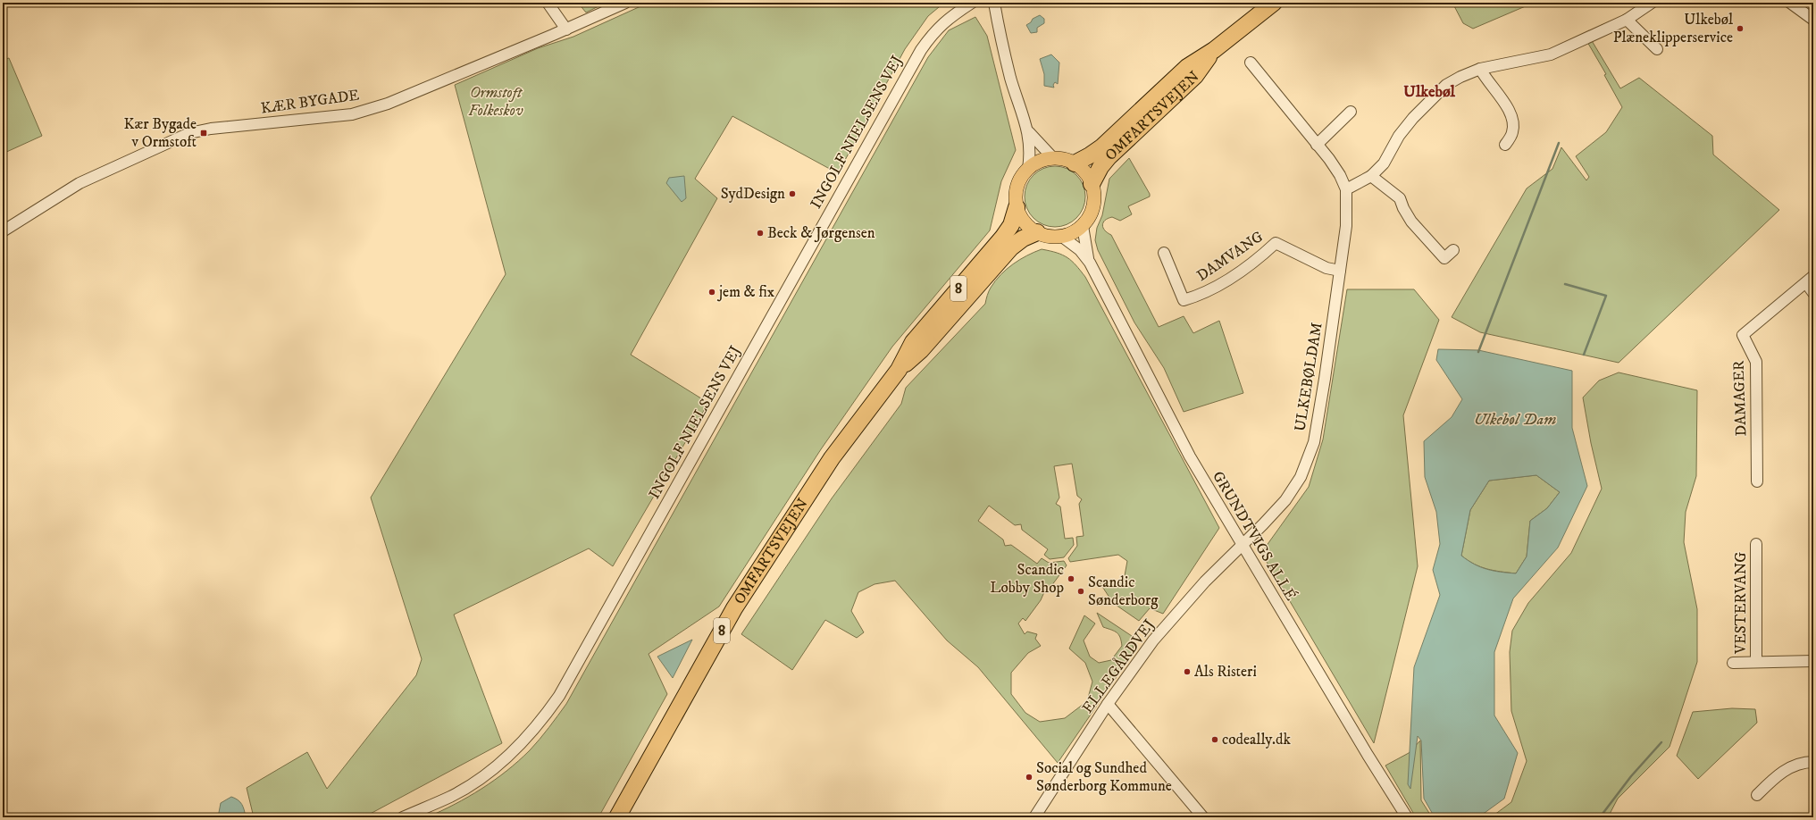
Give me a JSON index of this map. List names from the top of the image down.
{
  "streets": {
    "highway": ["OMFARTSVEJEN", "8"],
    "street": [
      "KÆR BYGADE",
      "INGOLF NIELSENS VEJ",
      "DAMVANG",
      "ULKEBØLDAM",
      "DAMAGER",
      "GRUNDTVIGS ALLÉ",
      "VESTERVANG",
      "ELLEGÅRDVEJ"
    ]
  },
  "crossings": [
    ["OMFARTSVEJEN", "8"],
    ["OMFARTSVEJEN", "GRUNDTVIGS ALLÉ"],
    ["DAMVANG", "ULKEBØLDAM"],
    ["8", "GRUNDTVIGS ALLÉ"],
    ["ULKEBØLDAM", "GRUNDTVIGS ALLÉ"],
    ["ULKEBØLDAM", "ELLEGÅRDVEJ"],
    ["GRUNDTVIGS ALLÉ", "ELLEGÅRDVEJ"]
  ],
  "districts": ["Ulkebøl"],
  "water": ["Ulkebøl Dam"],
  "parks": ["Ormstoft Folkeskov"],
  "places": {
    "other": [
      "Ulkebøl Plæneklipperservice",
      "SydDesign",
      "Beck & Jørgensen",
      "jem & fix",
      "Scandic Lobby Shop",
      "Scandic Sønderborg",
      "Als Risteri",
      "codeally.dk",
      "Social og Sundhed Sønderborg Kommune"
    ],
    "transit": ["Kær Bygade v Ormstoft"]
  }
}
